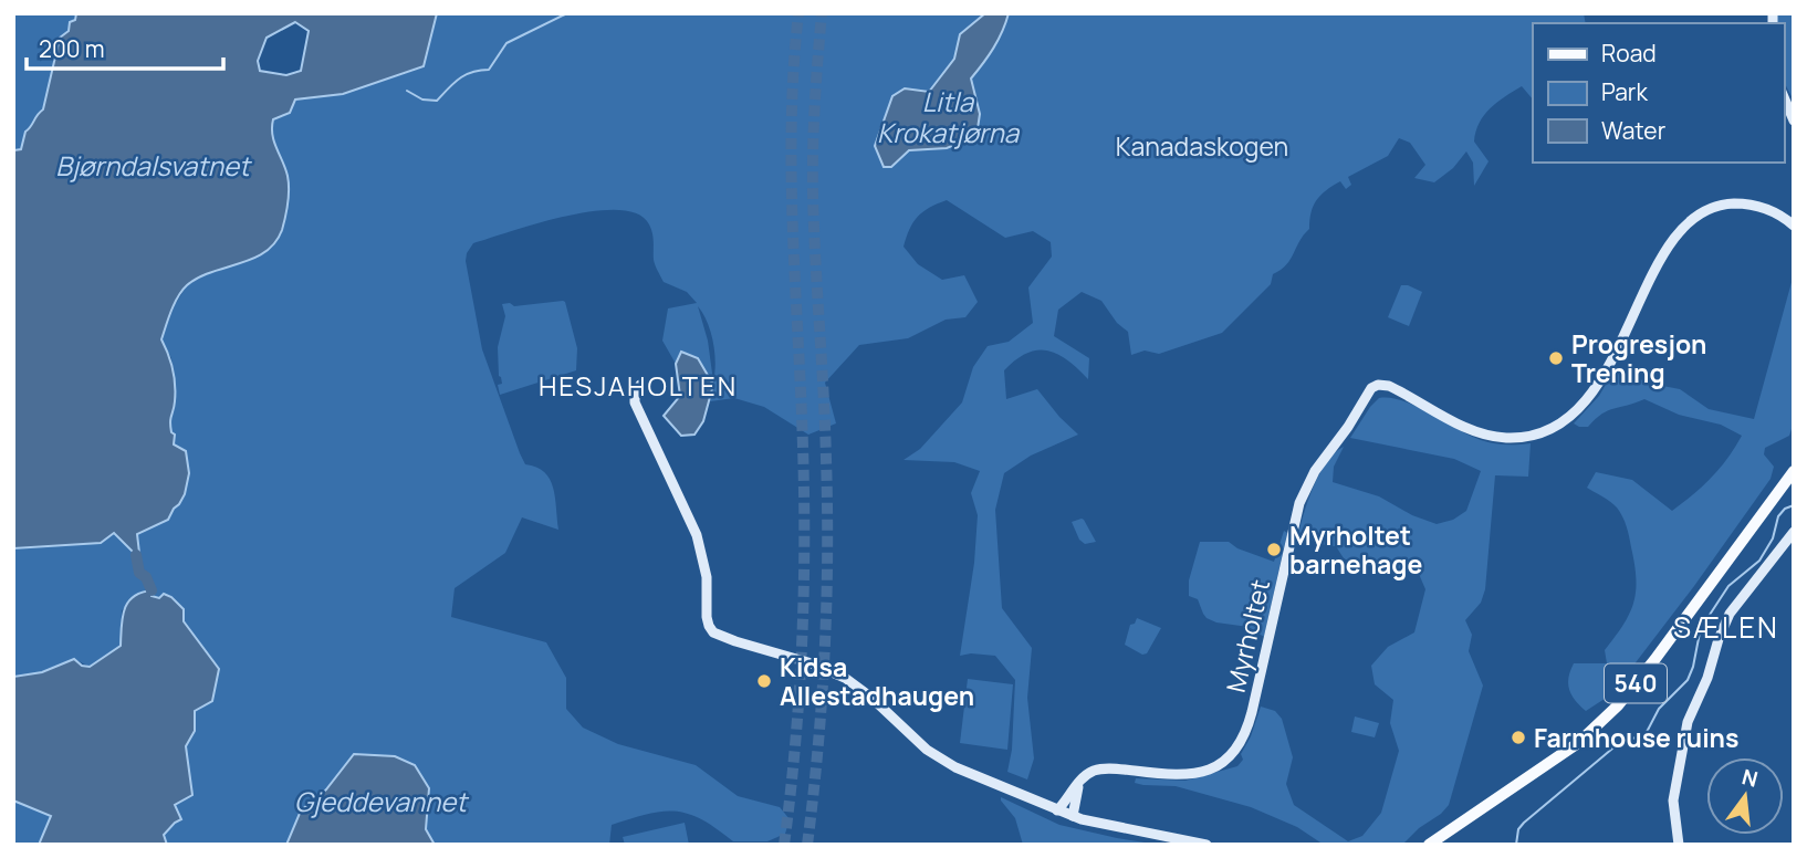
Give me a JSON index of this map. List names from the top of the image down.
{
  "streets": {
    "main road": ["Myrholtet", "540"]
  },
  "districts": ["HESJAHOLTEN", "SÆLEN"],
  "water": ["Litla Krokatjørna", "Bjørndalsvatnet", "Gjeddevannet"],
  "parks": ["Kanadaskogen"],
  "places": [
    "Progresjon Trening",
    "Myrholtet barnehage",
    "Kidsa Allestadhaugen",
    "Farmhouse ruins"
  ],
  "legend": ["Road", "Park", "Water"],
  "scale_bar": "200 m",
  "north": "top"
}
